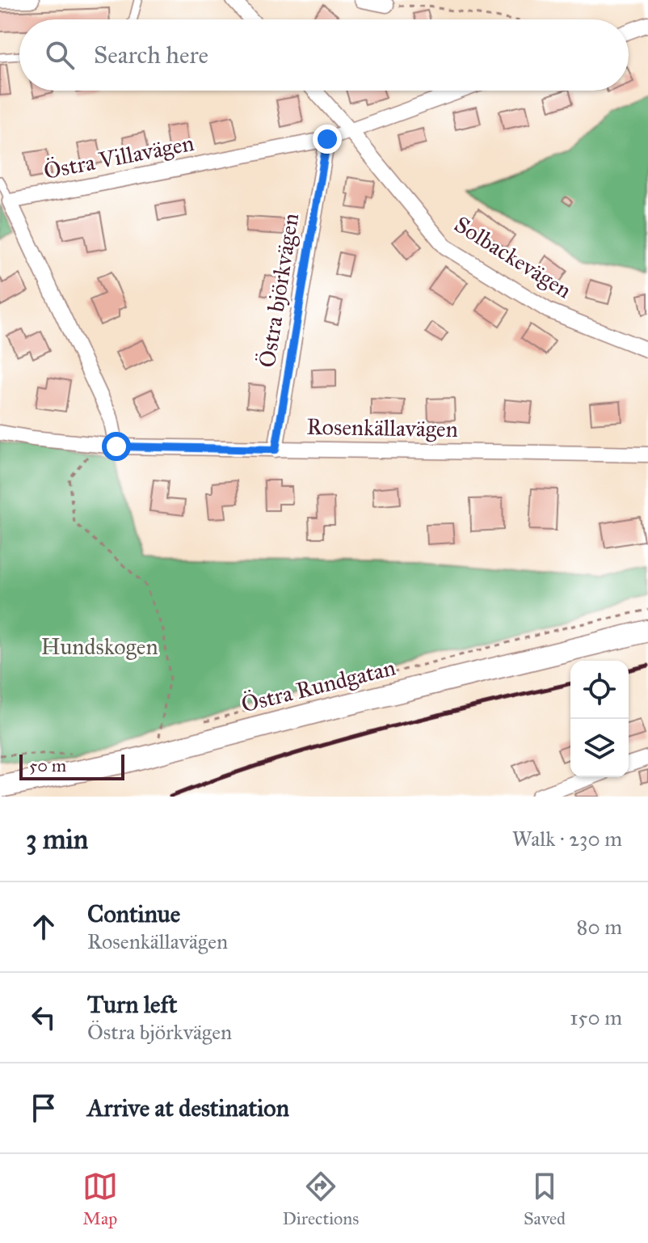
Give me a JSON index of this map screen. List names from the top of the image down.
{
  "streets": {
    "main road": ["Östra Rundgatan"],
    "street": [
      "Östra Villavägen",
      "Solbackevägen",
      "Östra björkvägen",
      "Rosenkällavägen"
    ]
  },
  "crossings": [
    ["Östra Villavägen", "Solbackevägen"],
    ["Östra Villavägen", "Östra björkvägen"],
    ["Östra björkvägen", "Rosenkällavägen"]
  ],
  "parks": ["Hundskogen"],
  "scale_bar": "50 m",
  "page": {
    "search": "Search here",
    "scale": "50 m",
    "heading": ["3 min", "Walk · 230 m"],
    "list": [
      ["Continue", "Rosenkällavägen", "80 m"],
      ["Turn left", "Östra björkvägen", "150 m"],
      "Arrive at destination"
    ],
    "nav": ["Map", "Directions", "Saved"]
  }
}
